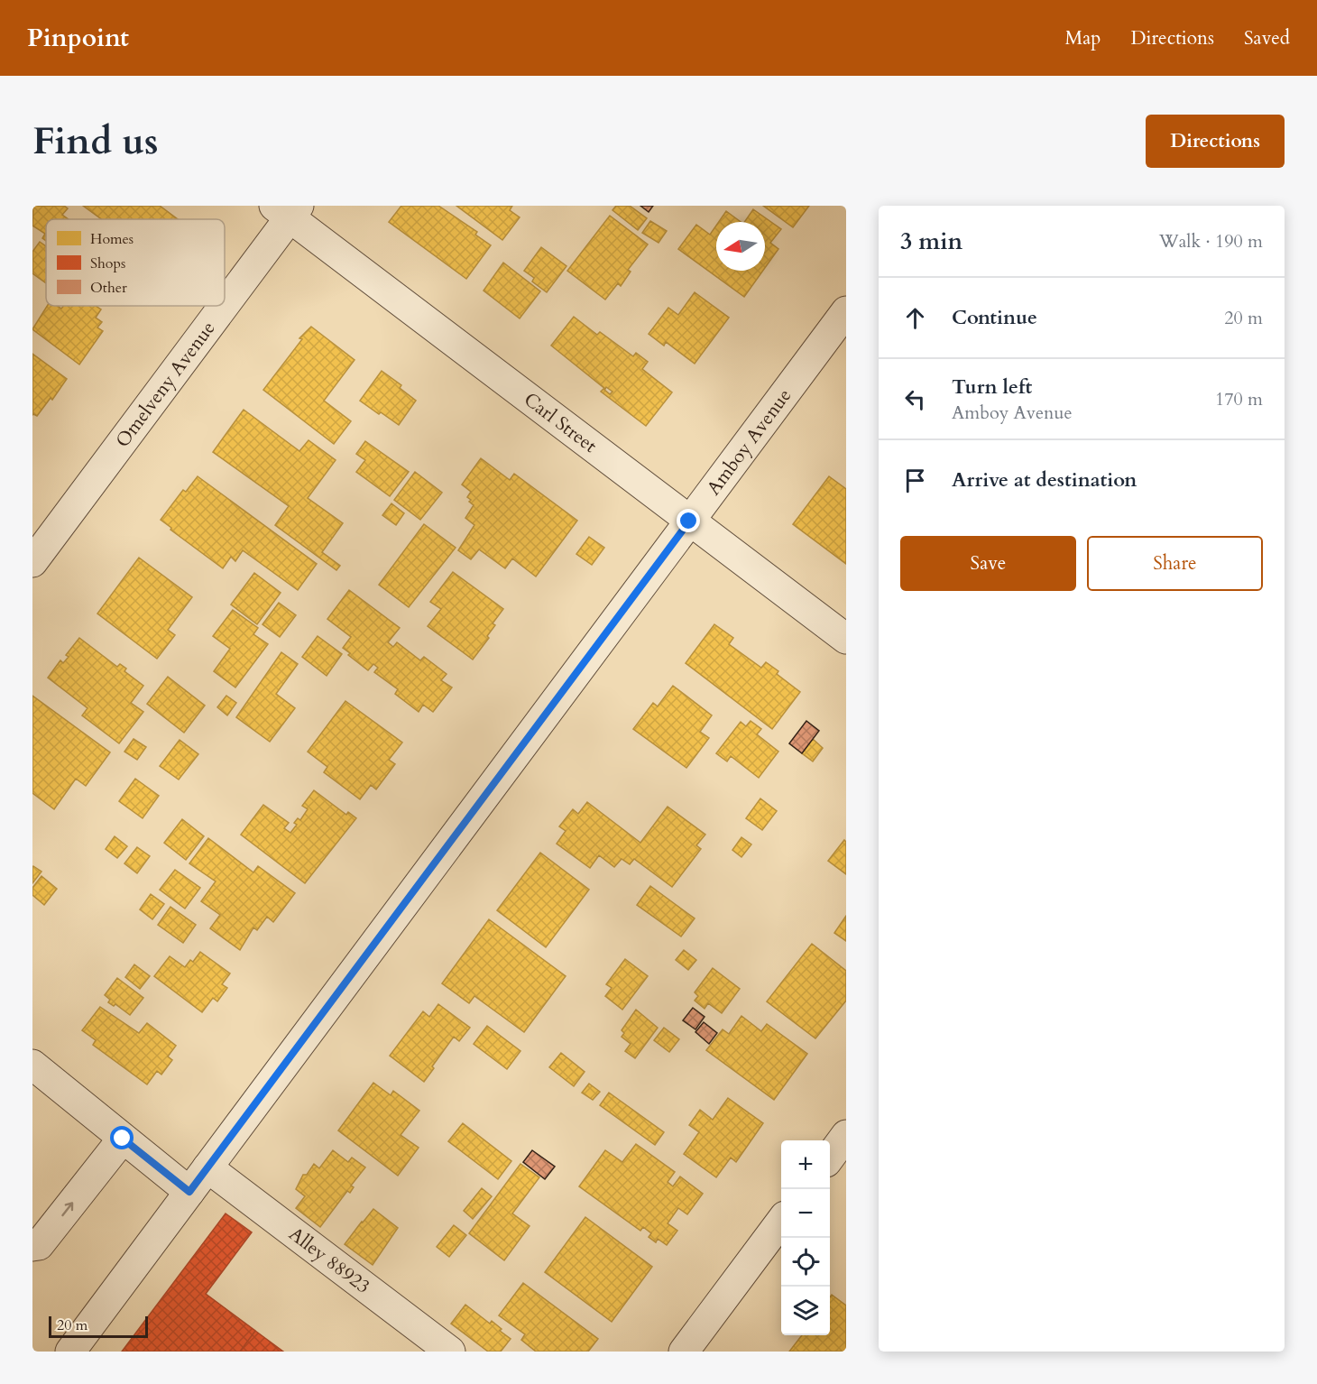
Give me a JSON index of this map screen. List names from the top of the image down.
{
  "streets": {
    "street": [
      "Omelveny Avenue",
      "Carl Street",
      "Amboy Avenue",
      "Alley 88923"
    ]
  },
  "crossings": [
    ["Omelveny Avenue", "Carl Street"],
    ["Carl Street", "Amboy Avenue"],
    ["Amboy Avenue", "Alley 88923"]
  ],
  "legend": ["Homes", "Shops", "Other"],
  "scale_bar": "20 m",
  "north": "left",
  "page": {
    "header": "Pinpoint",
    "nav": ["Map", "Directions", "Saved"],
    "buttons": [
      "Directions",
      ["Save", "Share"]
    ],
    "title": "Find us",
    "heading": ["3 min", "Walk · 190 m"],
    "list": [
      ["Continue", "20 m"],
      ["Turn left", "Amboy Avenue", "170 m"],
      "Arrive at destination"
    ],
    "map_buttons": ["+", "−"],
    "scale": "20 m"
  }
}
